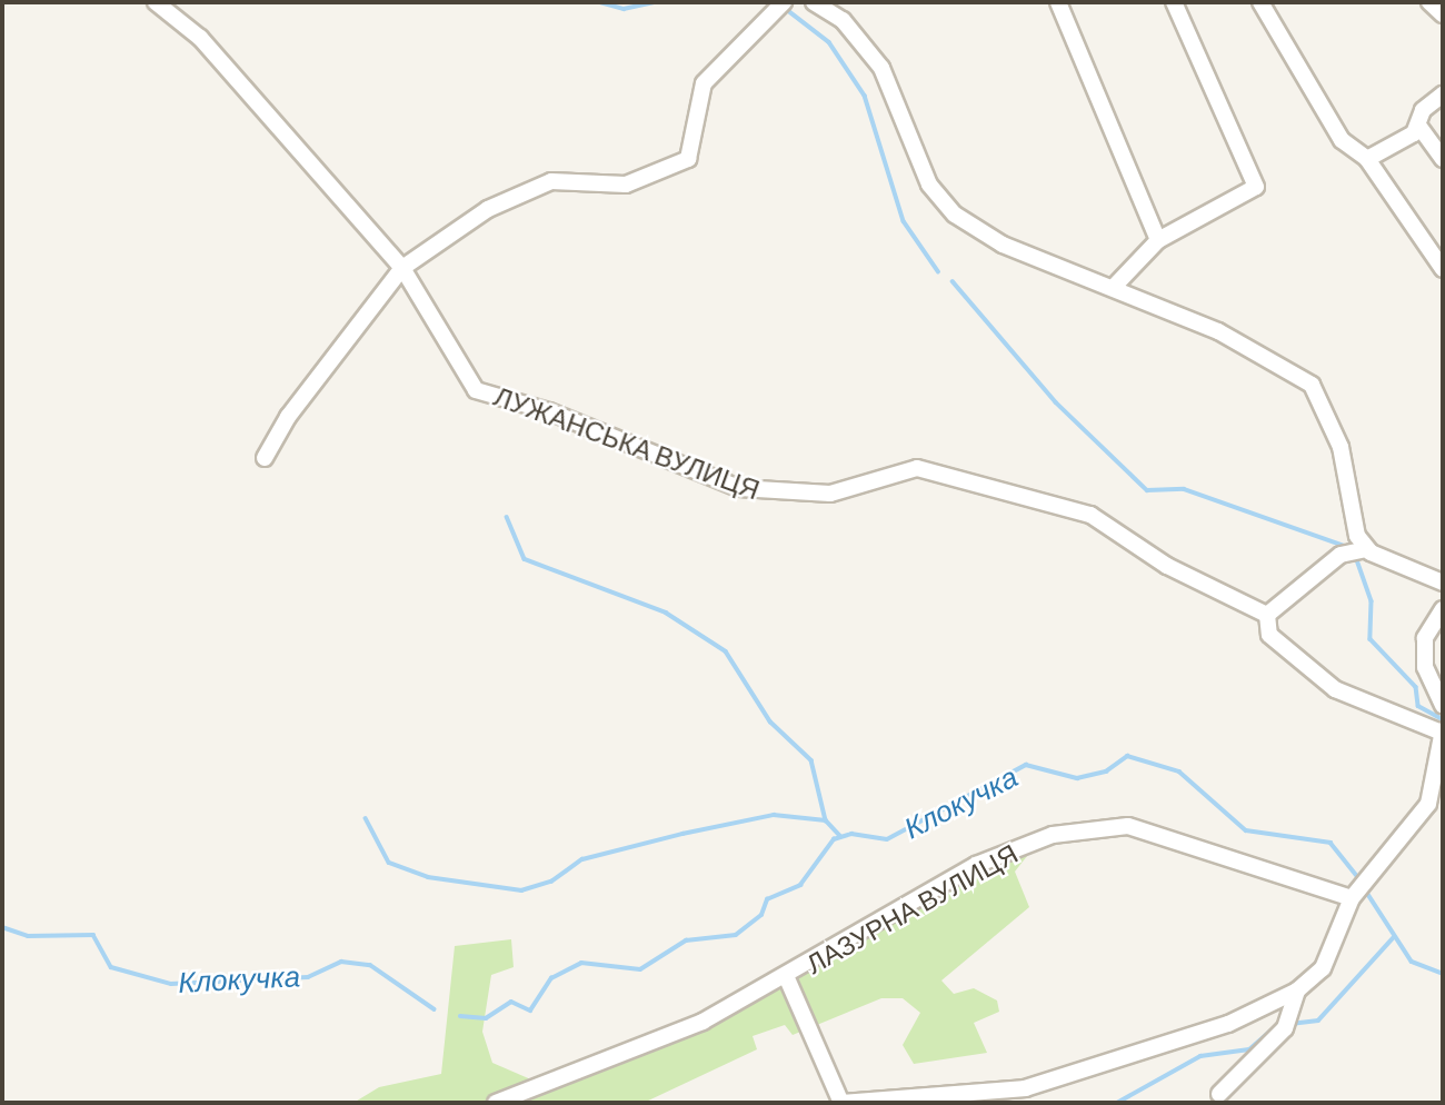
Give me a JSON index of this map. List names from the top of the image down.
{
  "streets": {
    "street": ["ЛУЖАНСЬКА ВУЛИЦЯ", "ЛАЗУРНА ВУЛИЦЯ"]
  },
  "water": ["Клокучка"]
}
